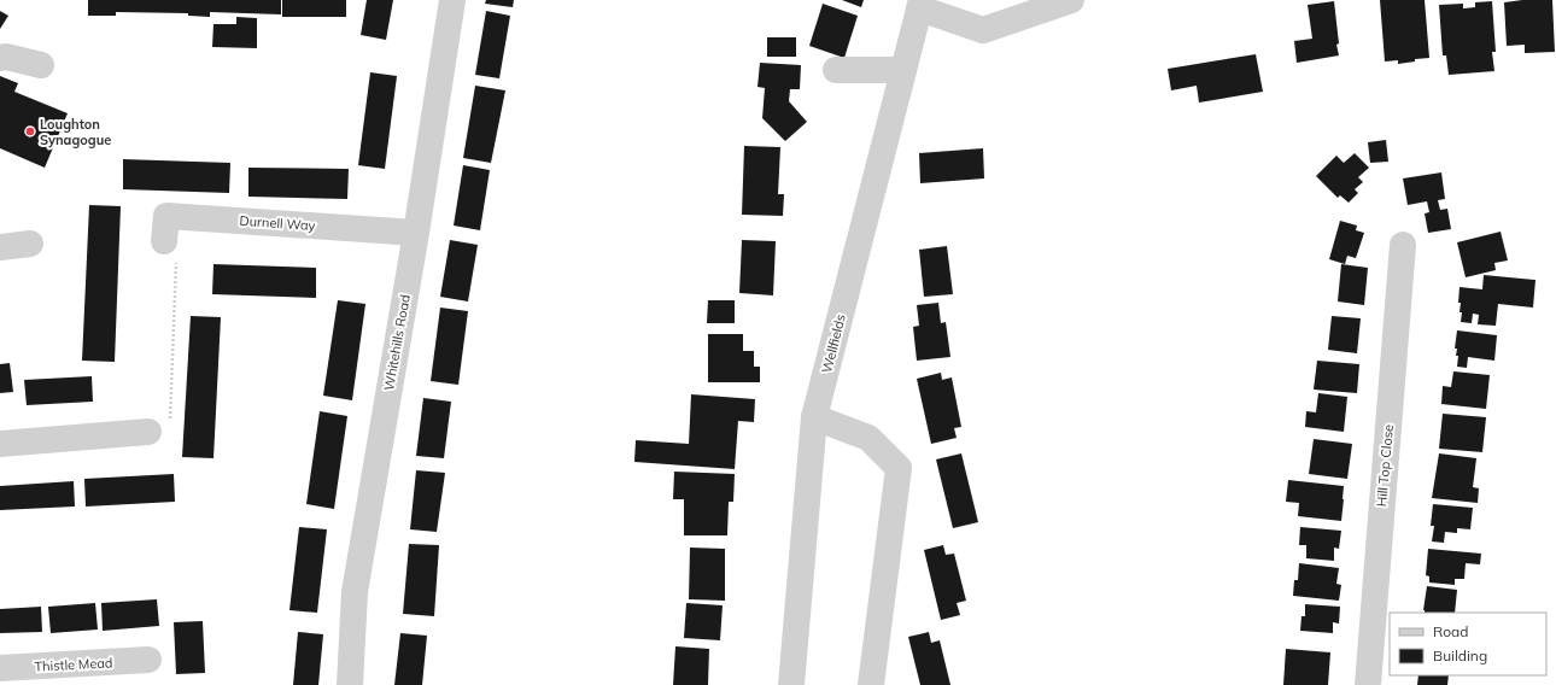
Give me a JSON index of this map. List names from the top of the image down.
{
  "streets": {
    "street": [
      "Durnell Way",
      "Whitehills Road",
      "Wellfields",
      "Hill Top Close",
      "Thistle Mead"
    ]
  },
  "crossings": [
    ["Durnell Way", "Whitehills Road"]
  ],
  "places": ["Loughton Synagogue"],
  "legend": ["Road", "Building"]
}
